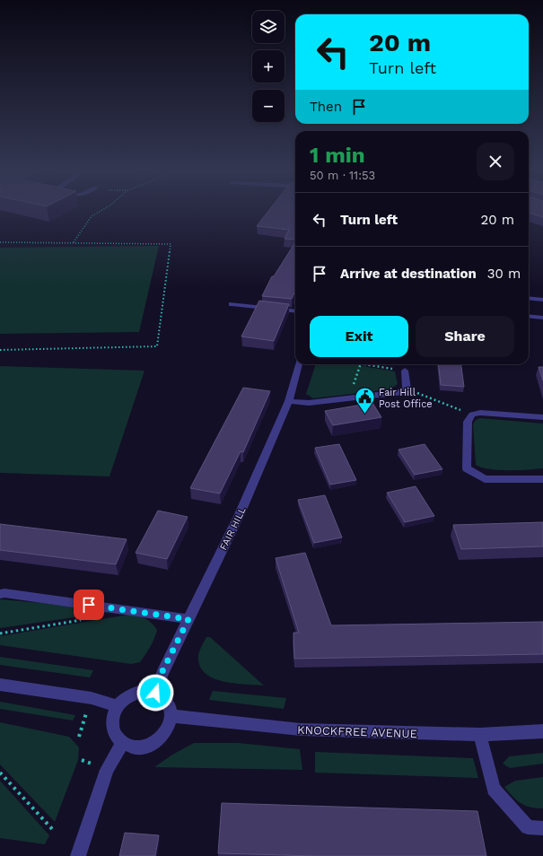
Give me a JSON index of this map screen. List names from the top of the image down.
{
  "streets": {
    "street": ["FAIR HILL", "KNOCKFREE AVENUE"]
  },
  "crossings": [
    ["FAIR HILL", "KNOCKFREE AVENUE"]
  ],
  "places": {
    "public building": ["Fair Hill Post Office"]
  },
  "page": {
    "map_buttons": ["+", "−"],
    "turn": ["20 m", "Turn left"],
    "then": "Then",
    "heading": ["1 min", "50 m · 11:53"],
    "list": [
      {
        "name": "Turn left",
        "value": "20 m"
      },
      {
        "name": "Arrive at destination",
        "value": "30 m"
      }
    ],
    "buttons": ["Exit", "Share"]
  }
}
